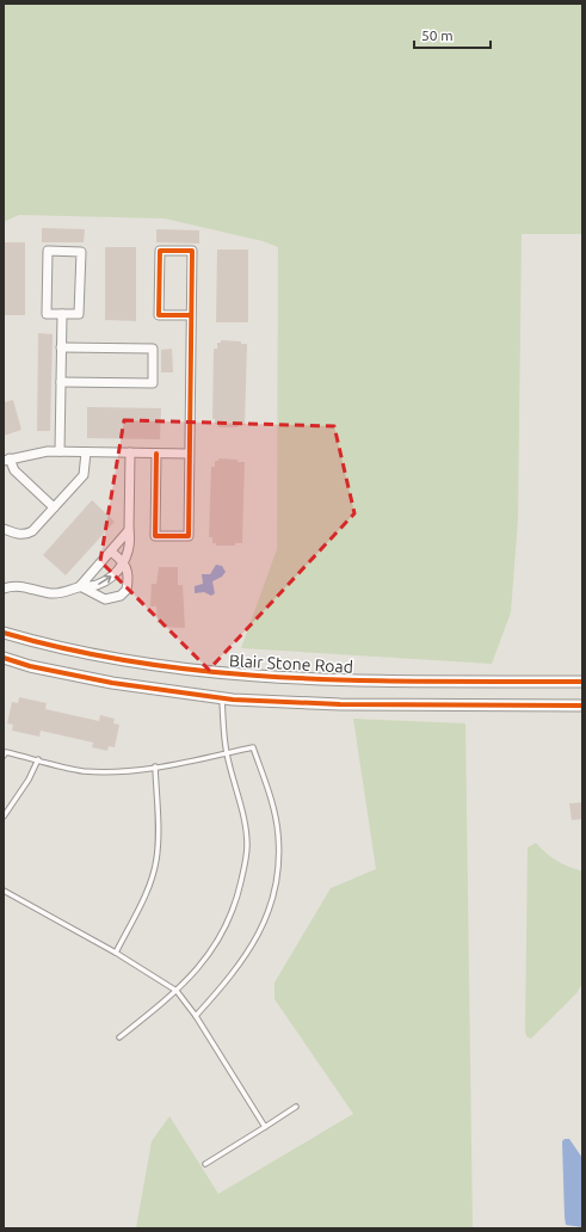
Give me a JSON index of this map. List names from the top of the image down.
{
  "streets": {
    "main road": ["Blair Stone Road"]
  },
  "scale_bar": "50 m"
}
